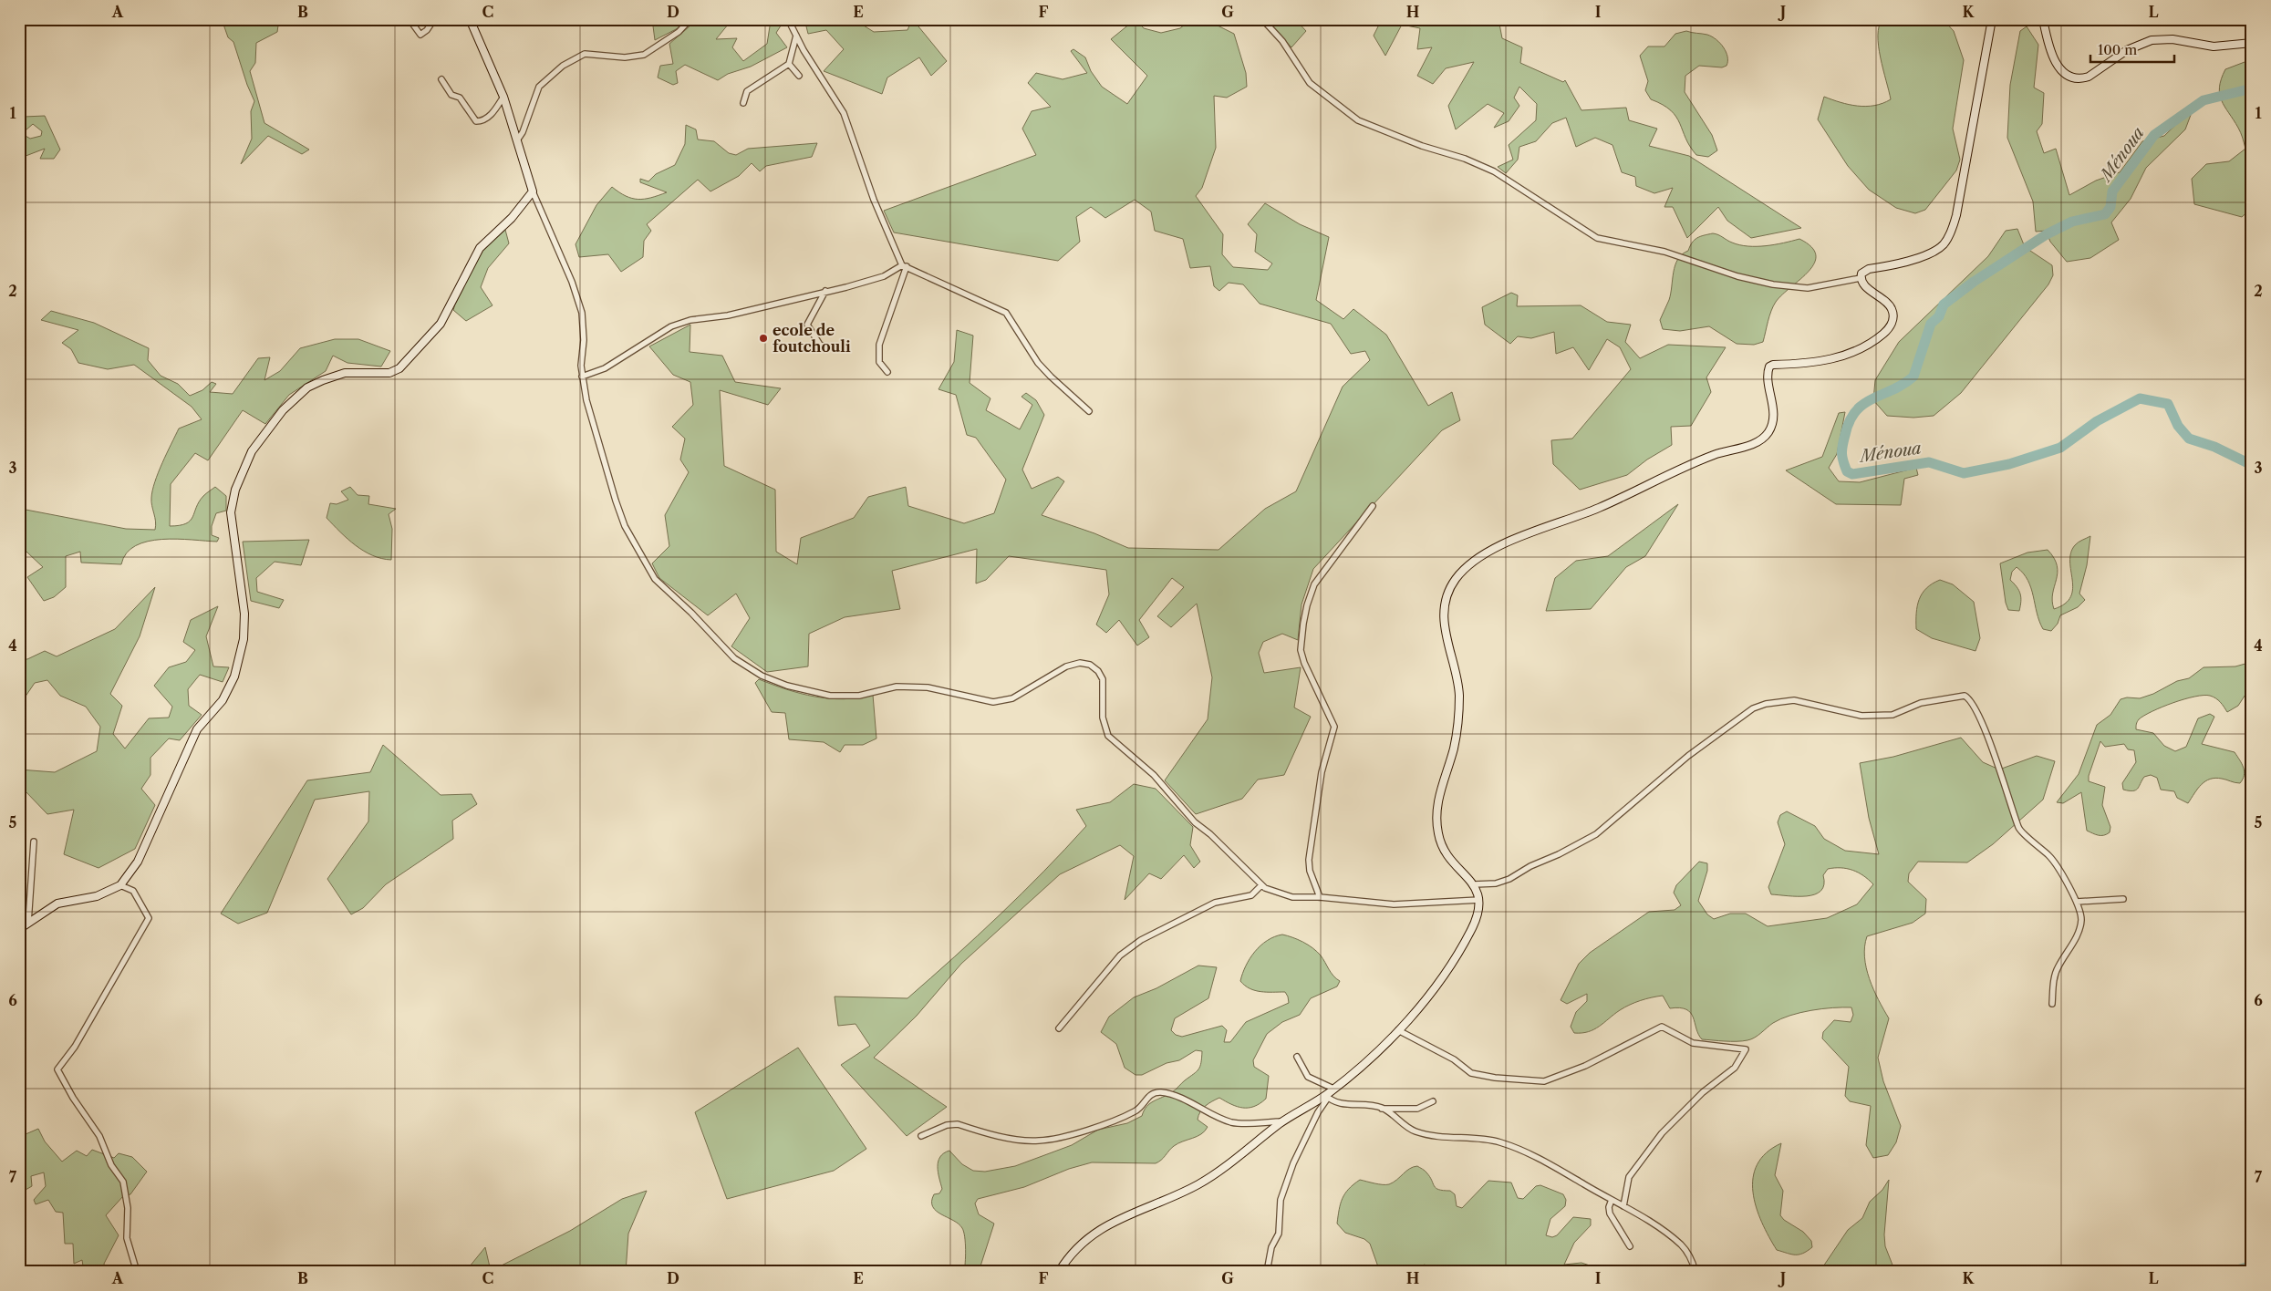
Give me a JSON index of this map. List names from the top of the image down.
{
  "water": ["Ménoua"],
  "places": ["ecole de foutchouli"],
  "scale_bar": "100 m",
  "grid": {
    "columns": [
      "A",
      "B",
      "C",
      "D",
      "E",
      "F",
      "G",
      "H",
      "I",
      "J",
      "K",
      "L"
    ],
    "rows": [
      "1",
      "2",
      "3",
      "4",
      "5",
      "6",
      "7"
    ]
  }
}
